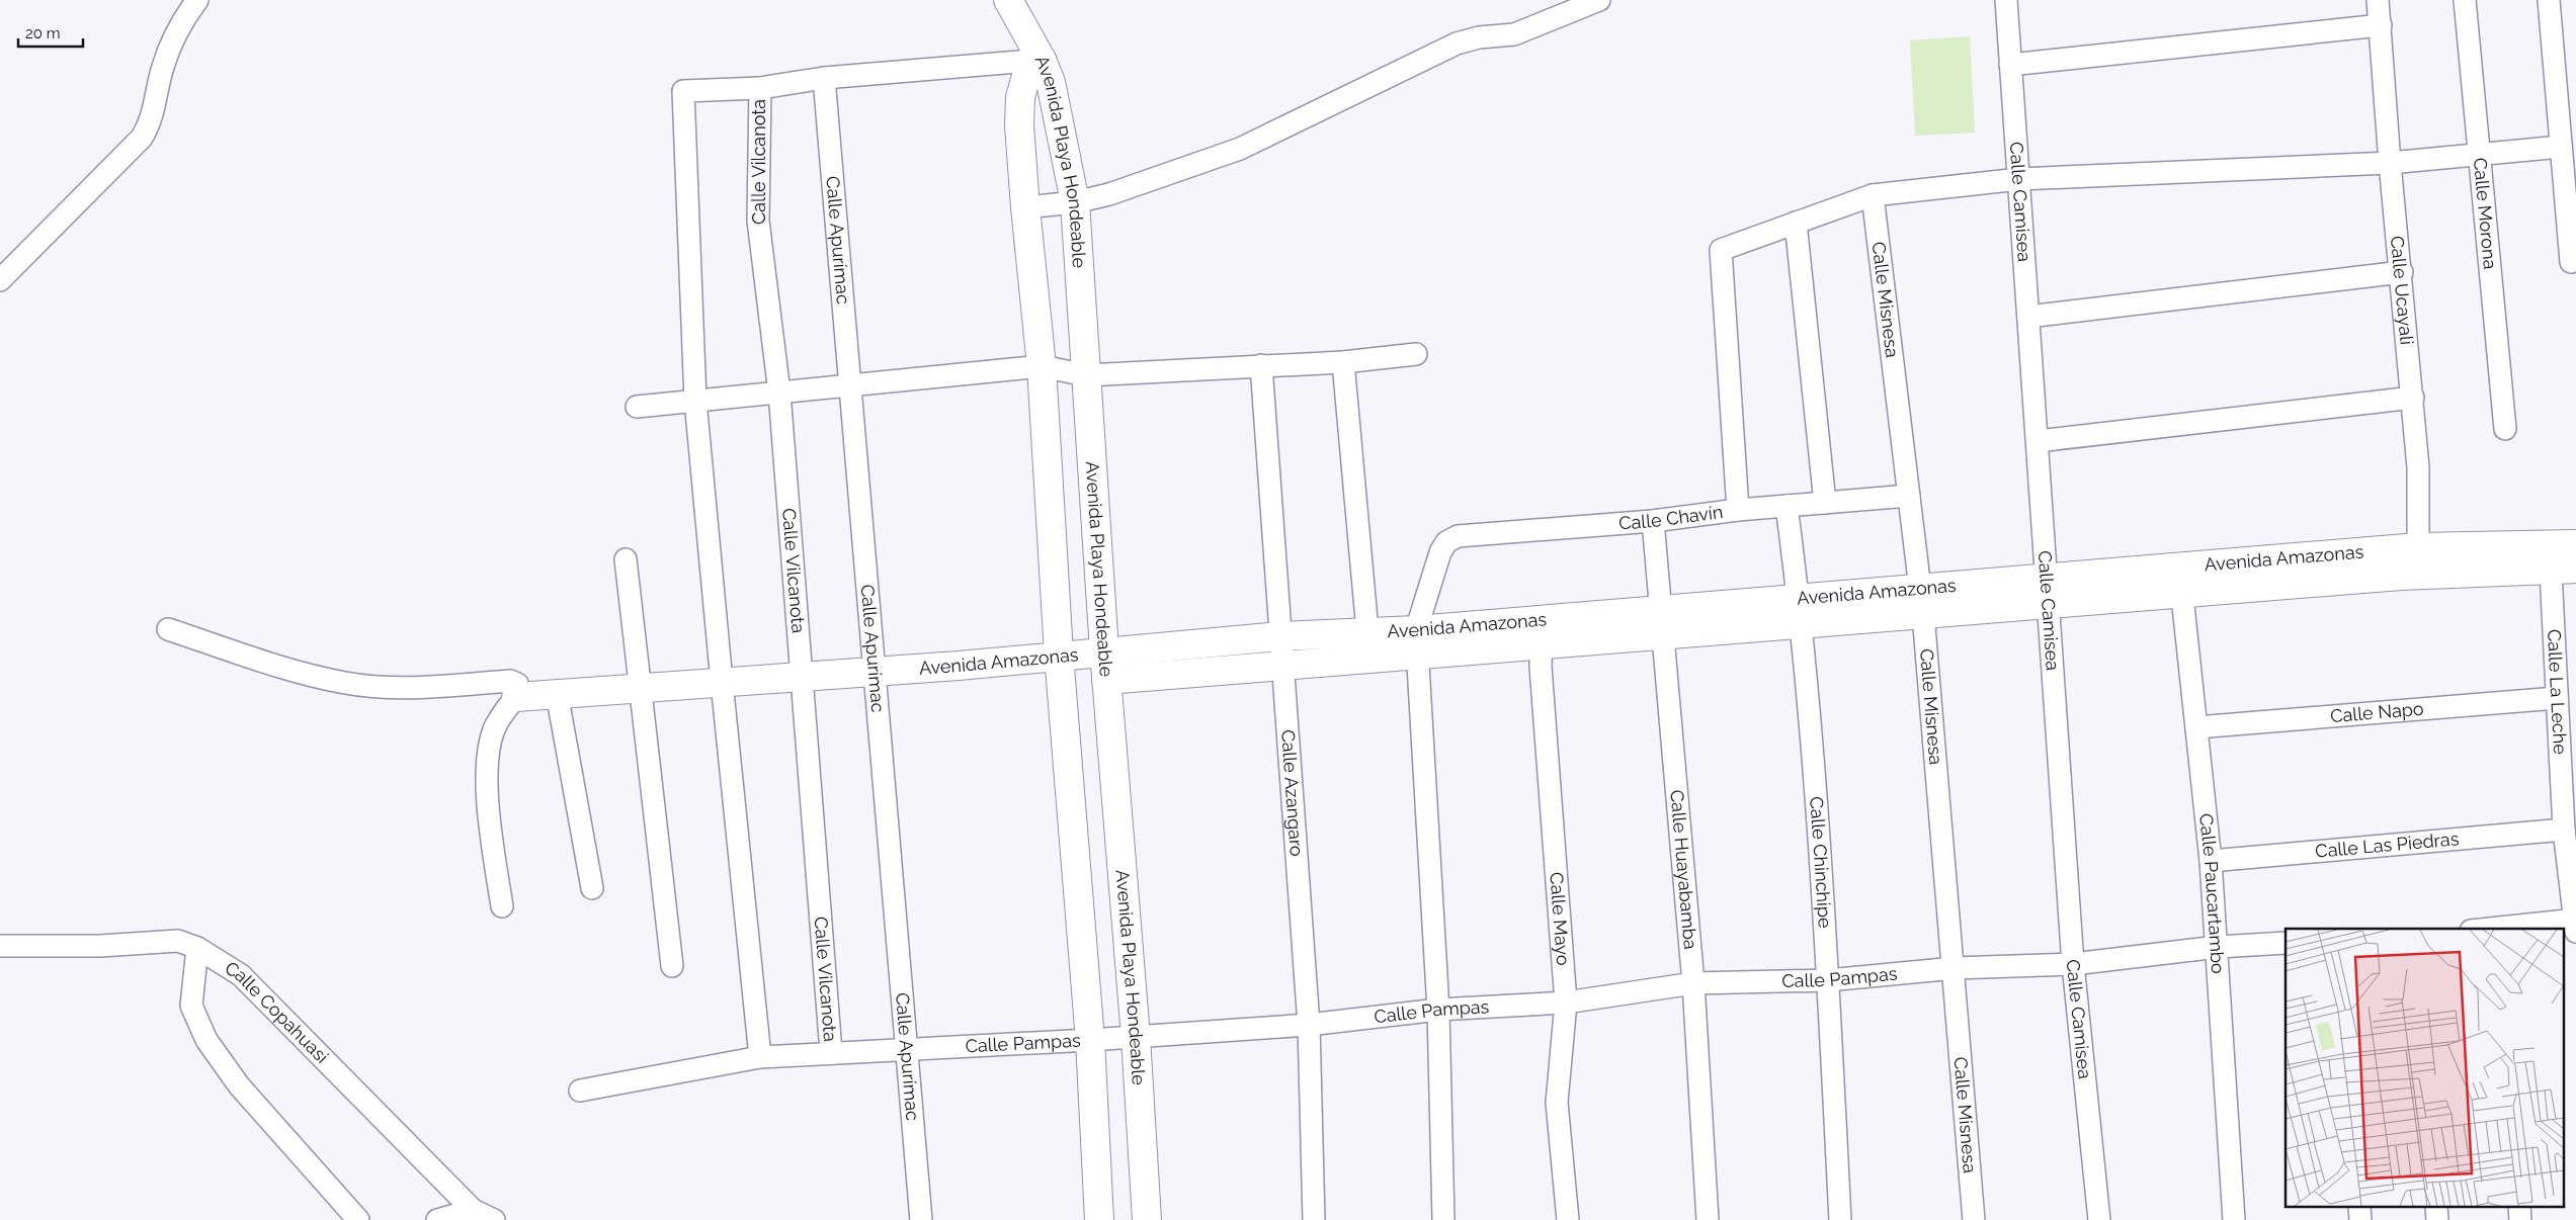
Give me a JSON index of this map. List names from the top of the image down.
{
  "streets": {
    "street": [
      "Calle Vilcanota",
      "Avenida Playa Hondeable",
      "Calle Camisea",
      "Calle Morona",
      "Calle Apurímac",
      "Calle Ucayali",
      "Calle Misnesa",
      "Calle Chavín",
      "Avenida Amazonas",
      "Calle La Leche",
      "Calle Napo",
      "Calle Azangaro",
      "Calle Las Piedras",
      "Calle Chinchipe",
      "Calle Huayabamba",
      "Calle Paucartambo",
      "Calle Mayo",
      "Calle Pampas",
      "Calle Copahuasi"
    ]
  },
  "crossings": [
    ["Calle Vilcanota", "Avenida Amazonas"],
    ["Calle Vilcanota", "Calle Pampas"],
    ["Avenida Playa Hondeable", "Avenida Amazonas"],
    ["Avenida Playa Hondeable", "Calle Pampas"],
    ["Calle Camisea", "Avenida Amazonas"],
    ["Calle Camisea", "Calle Pampas"],
    ["Calle Apurímac", "Avenida Amazonas"],
    ["Calle Apurímac", "Calle Pampas"],
    ["Calle Ucayali", "Avenida Amazonas"],
    ["Calle Misnesa", "Calle Chavín"],
    ["Calle Misnesa", "Avenida Amazonas"],
    ["Calle Misnesa", "Calle Pampas"],
    ["Calle Chavín", "Avenida Amazonas"],
    ["Calle Chavín", "Calle Chinchipe"],
    ["Calle Chavín", "Calle Huayabamba"],
    ["Avenida Amazonas", "Calle La Leche"],
    ["Avenida Amazonas", "Calle Azangaro"],
    ["Avenida Amazonas", "Calle Chinchipe"],
    ["Avenida Amazonas", "Calle Huayabamba"],
    ["Avenida Amazonas", "Calle Paucartambo"],
    ["Avenida Amazonas", "Calle Mayo"],
    ["Calle La Leche", "Calle Napo"],
    ["Calle La Leche", "Calle Las Piedras"],
    ["Calle Napo", "Calle Paucartambo"],
    ["Calle Azangaro", "Calle Pampas"],
    ["Calle Las Piedras", "Calle Paucartambo"],
    ["Calle Chinchipe", "Calle Pampas"],
    ["Calle Huayabamba", "Calle Pampas"],
    ["Calle Paucartambo", "Calle Pampas"],
    ["Calle Mayo", "Calle Pampas"]
  ],
  "scale_bar": "20 m"
}
